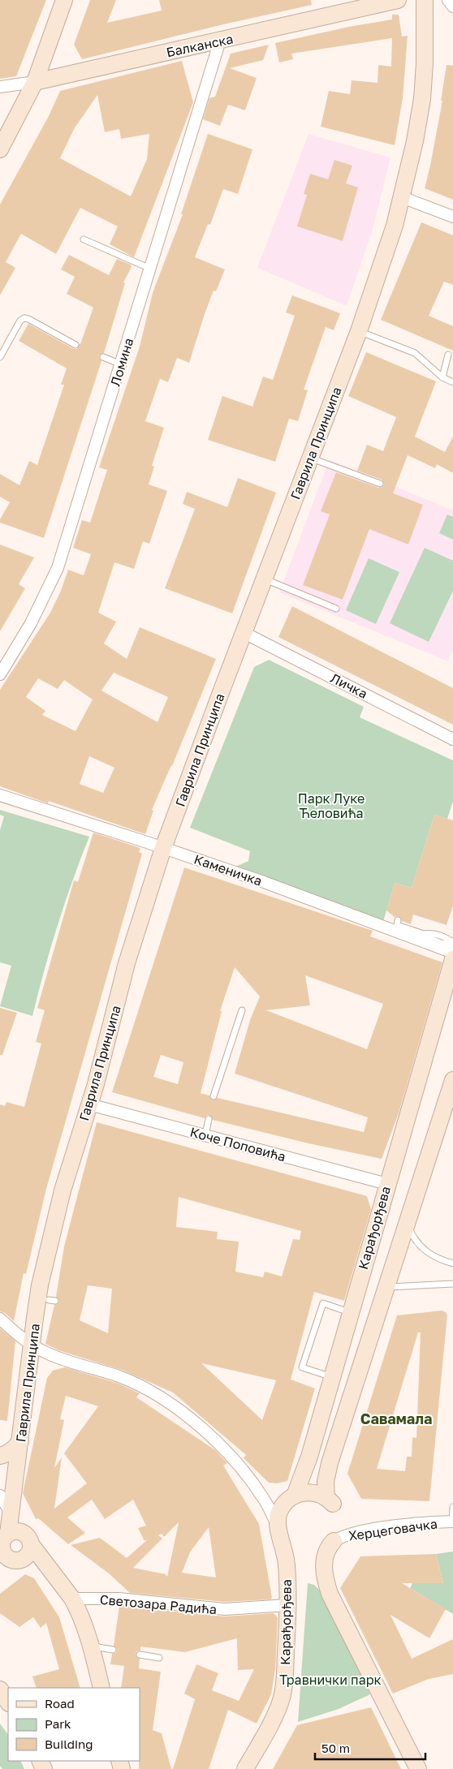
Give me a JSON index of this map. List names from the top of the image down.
{
  "streets": {
    "street": [
      "Балканска",
      "Ломина",
      "Гаврила Принципа",
      "Личка",
      "Каменичка",
      "Коче Поповића",
      "Карађорђева",
      "Херцеговачка",
      "Светозара Радића"
    ]
  },
  "crossings": [
    ["Балканска", "Ломина"],
    ["Гаврила Принципа", "Личка"],
    ["Гаврила Принципа", "Каменичка"],
    ["Гаврила Принципа", "Коче Поповића"],
    ["Коче Поповића", "Карађорђева"],
    ["Карађорђева", "Светозара Радића"]
  ],
  "districts": ["Савамала"],
  "parks": ["Парк Луке Ћеловића", "Травнички парк"],
  "legend": ["Road", "Park", "Building"],
  "scale_bar": "50 m"
}
